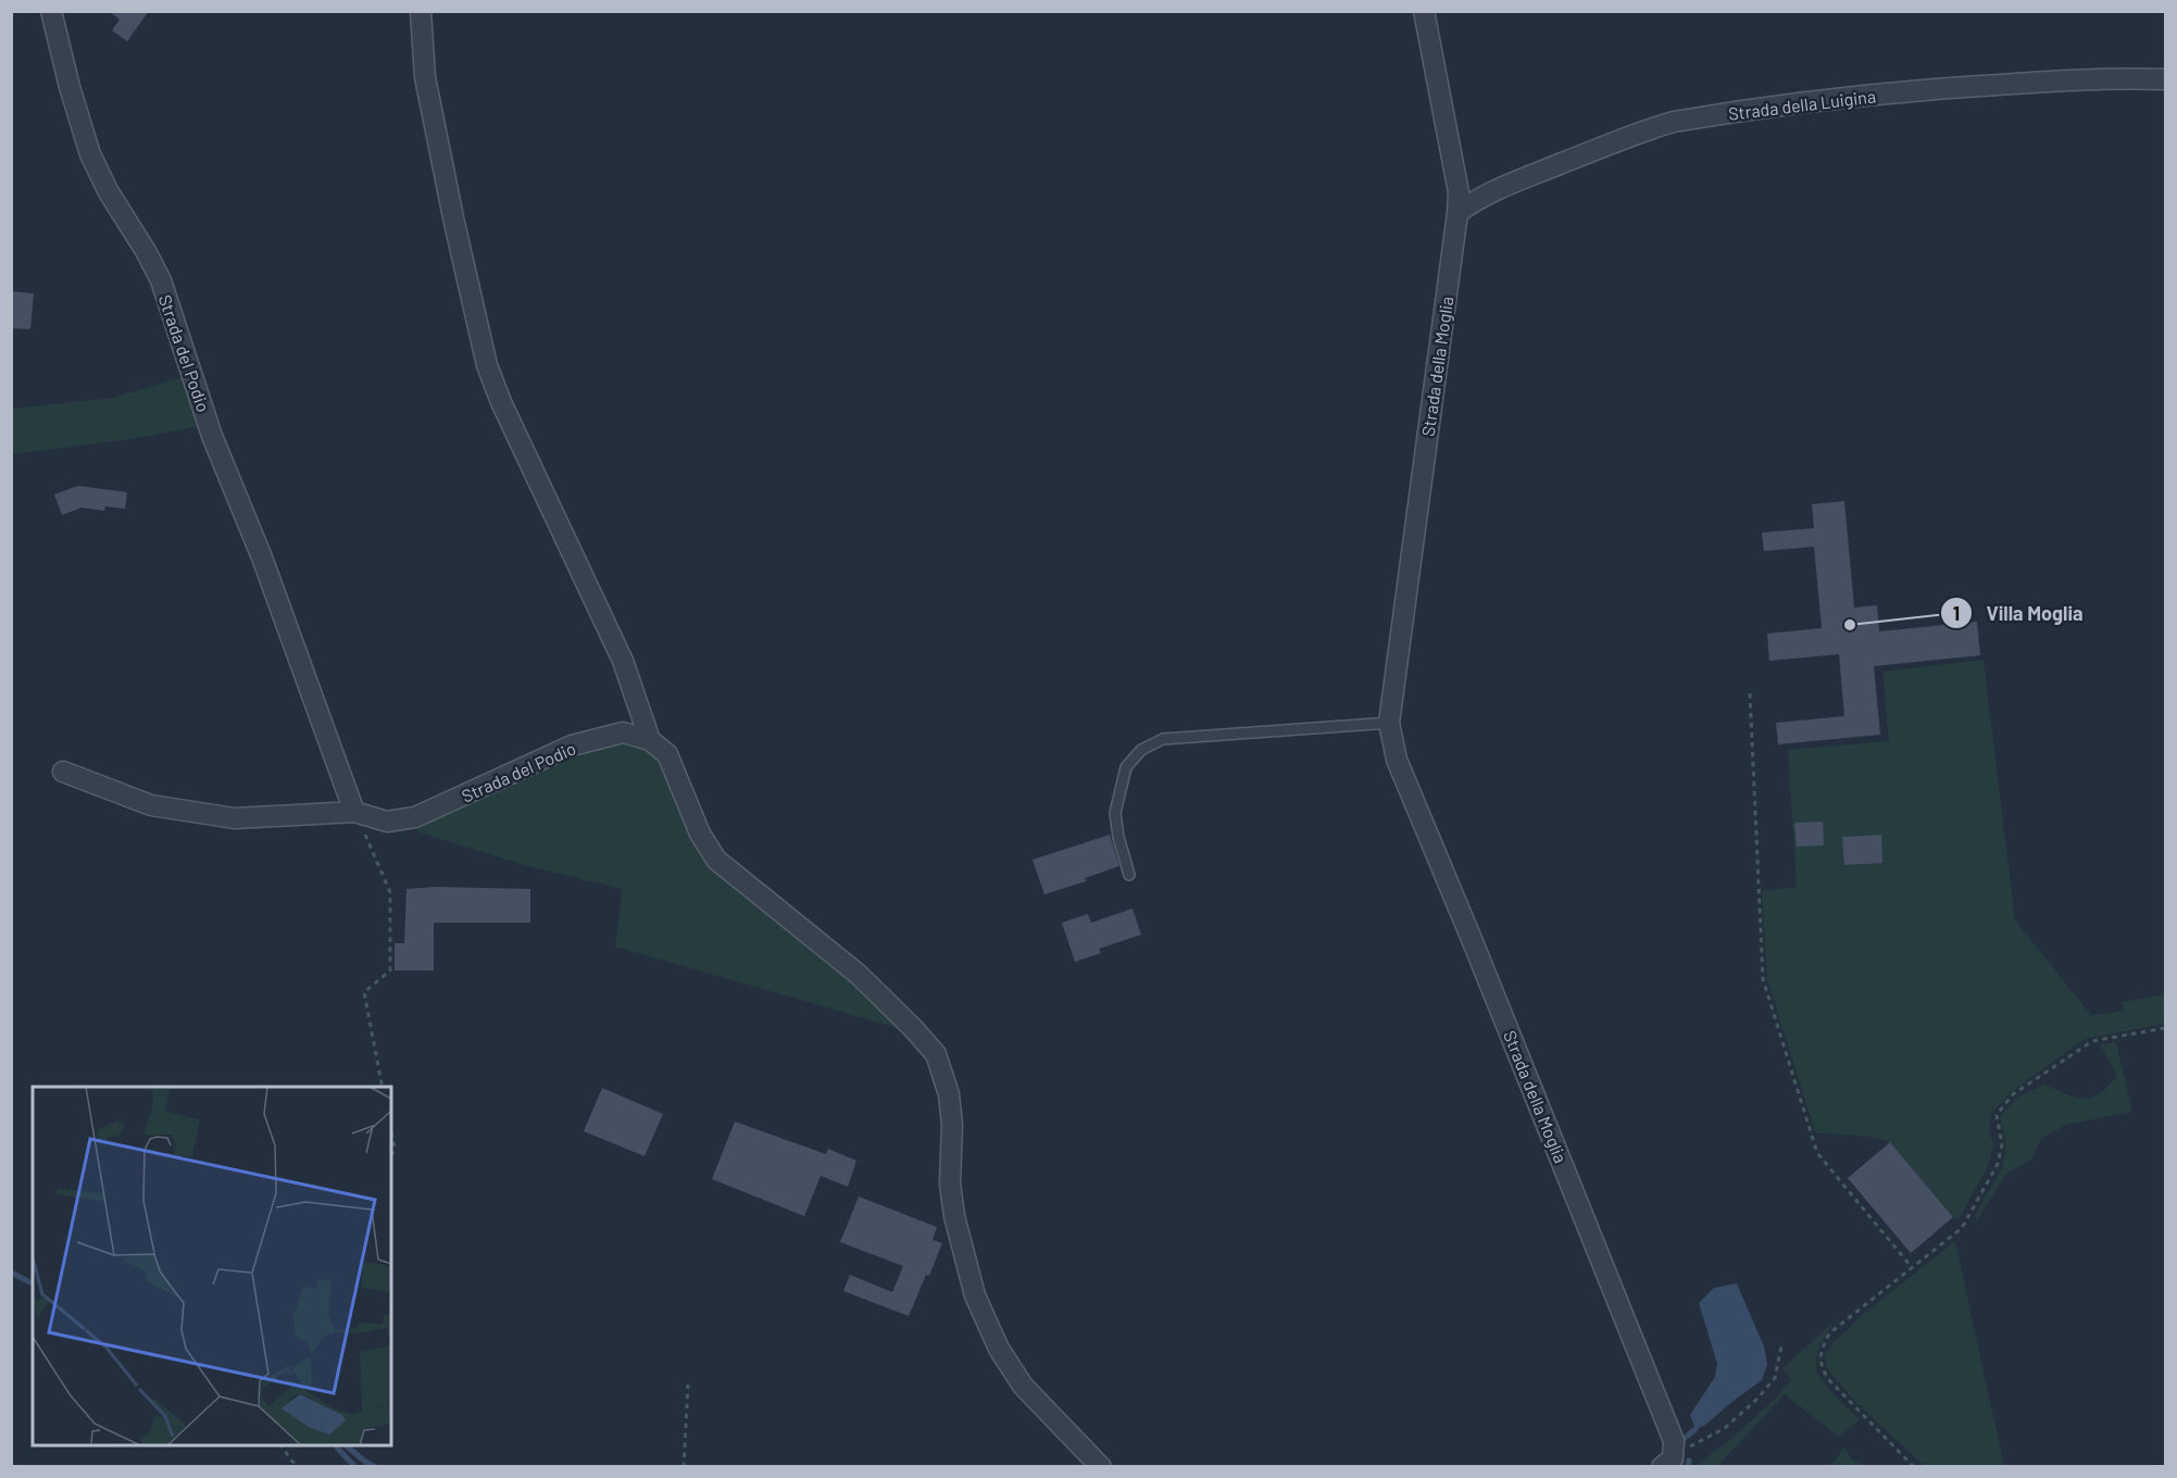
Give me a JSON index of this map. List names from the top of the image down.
{
  "streets": {
    "street": ["Strada della Luigina", "Strada del Podio", "Strada della Moglia"]
  },
  "crossings": [
    ["Strada della Luigina", "Strada della Moglia"]
  ],
  "places": ["Villa Moglia"]
}
